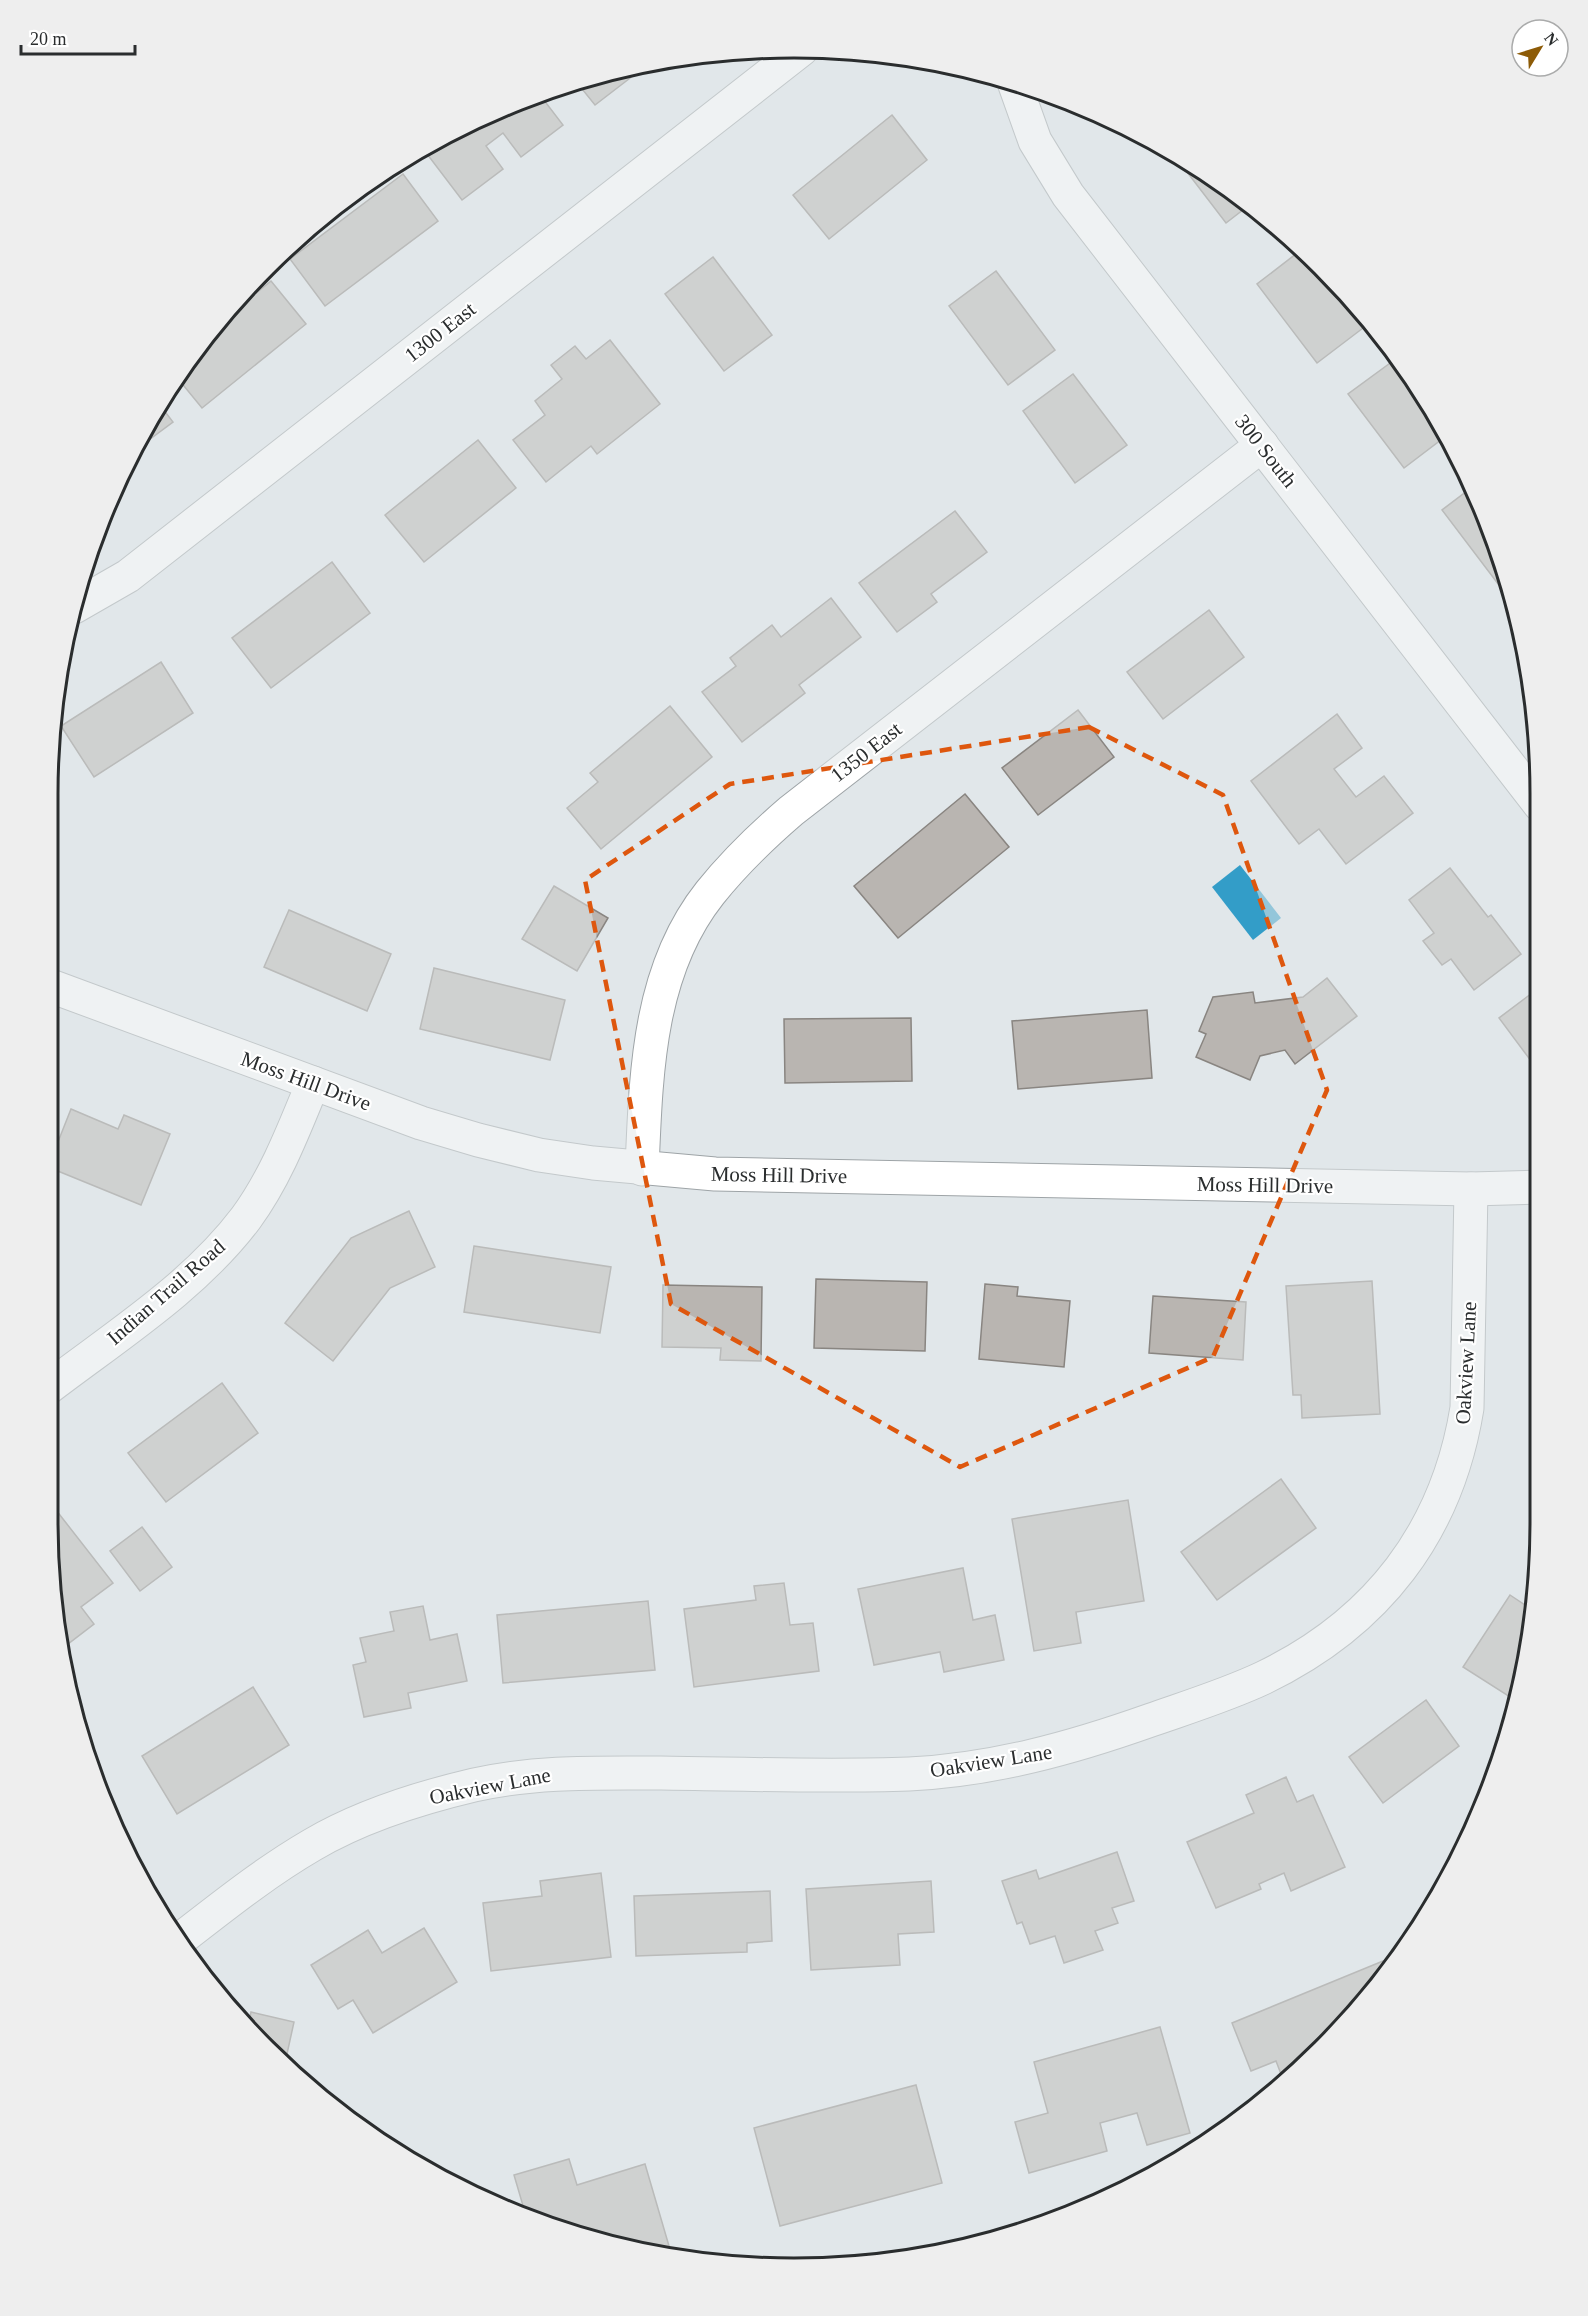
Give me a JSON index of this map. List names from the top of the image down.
{
  "streets": {
    "street": [
      "1300 East",
      "300 South",
      "1350 East",
      "Moss Hill Drive",
      "Indian Trail Road",
      "Oakview Lane"
    ]
  },
  "crossings": [
    ["300 South", "1350 East"],
    ["1350 East", "Moss Hill Drive"],
    ["Moss Hill Drive", "Indian Trail Road"],
    ["Moss Hill Drive", "Oakview Lane"]
  ],
  "scale_bar": "20 m",
  "north": "top right"
}
